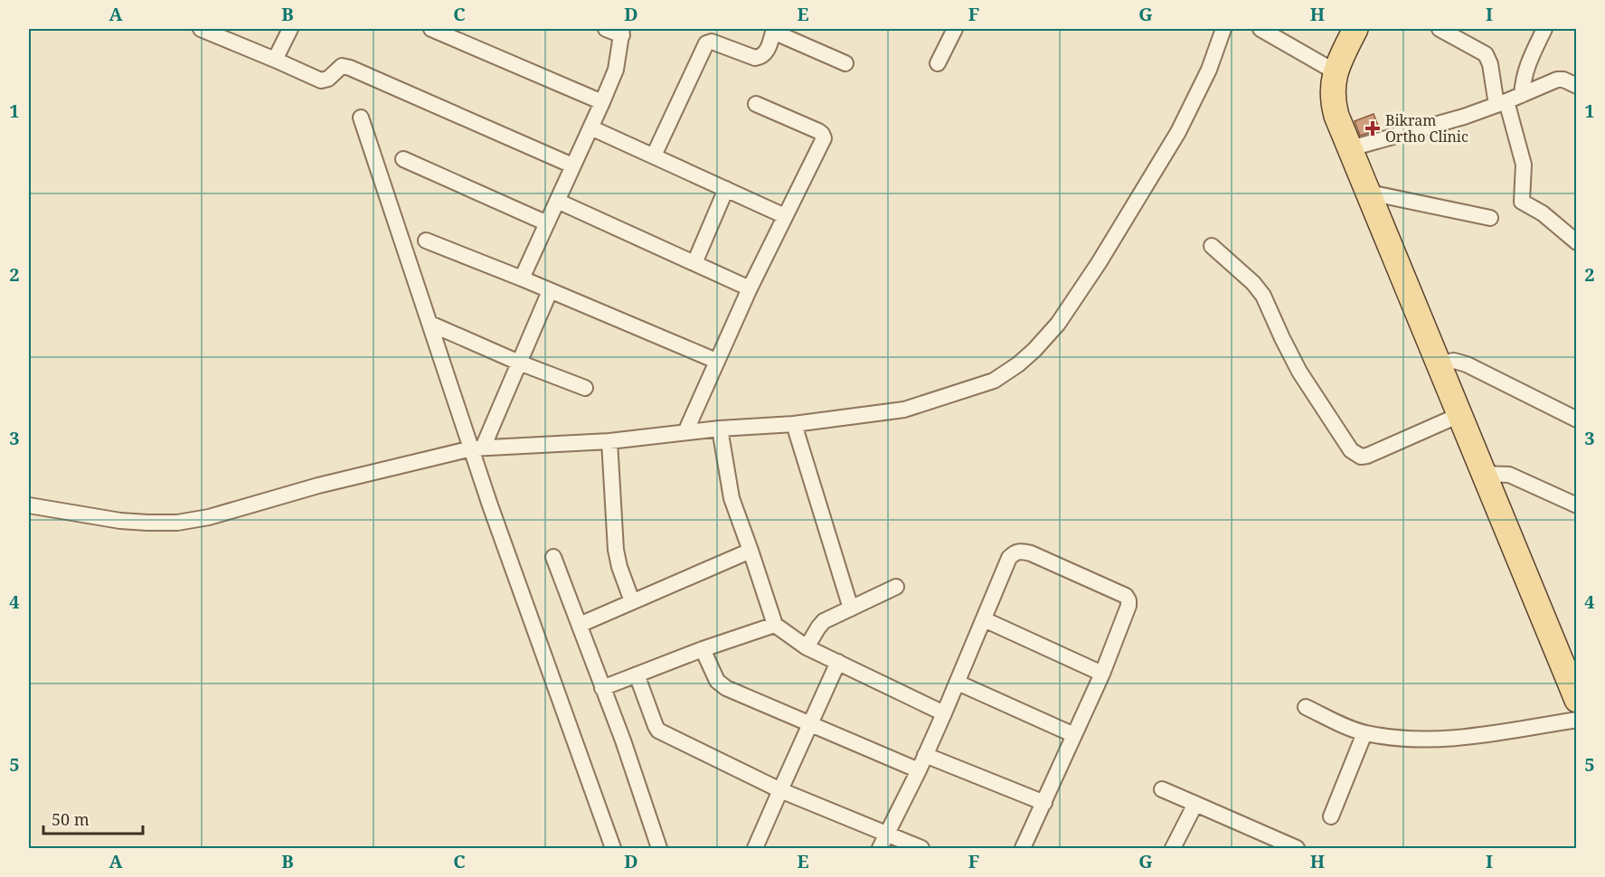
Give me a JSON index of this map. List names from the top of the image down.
{
  "places": {
    "health": ["Bikram Ortho Clinic"]
  },
  "scale_bar": "50 m",
  "grid": {
    "columns": [
      "A",
      "B",
      "C",
      "D",
      "E",
      "F",
      "G",
      "H",
      "I"
    ],
    "rows": [
      "1",
      "2",
      "3",
      "4",
      "5"
    ]
  }
}
